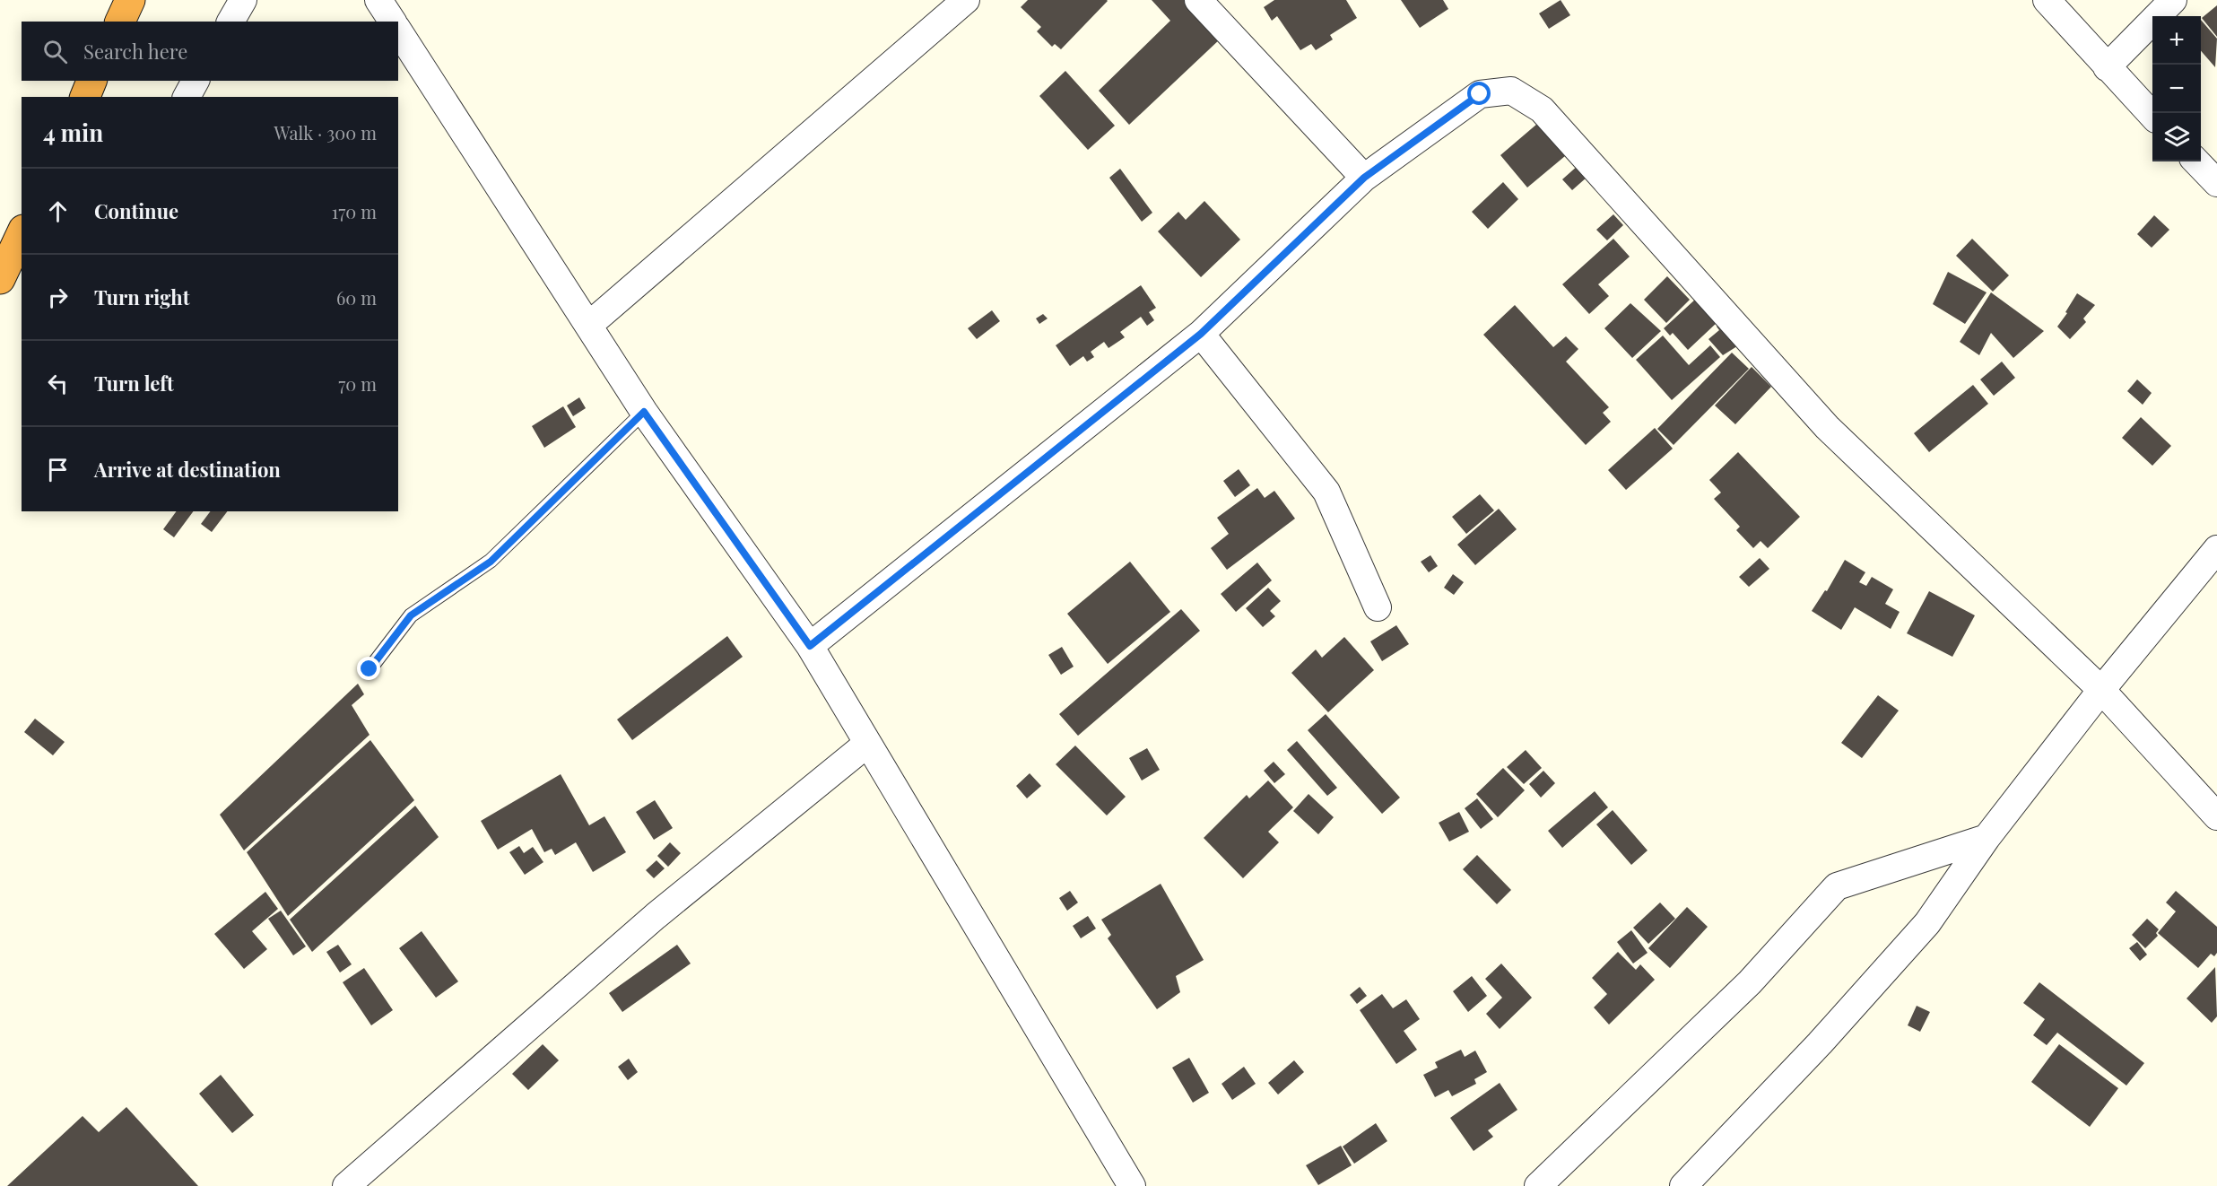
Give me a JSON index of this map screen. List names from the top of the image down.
{
  "page": {
    "map_buttons": ["+", "−"],
    "search": "Search here",
    "heading": ["4 min", "Walk · 300 m"],
    "list": [
      ["Continue", "170 m"],
      ["Turn right", "60 m"],
      ["Turn left", "70 m"],
      "Arrive at destination"
    ]
  }
}
